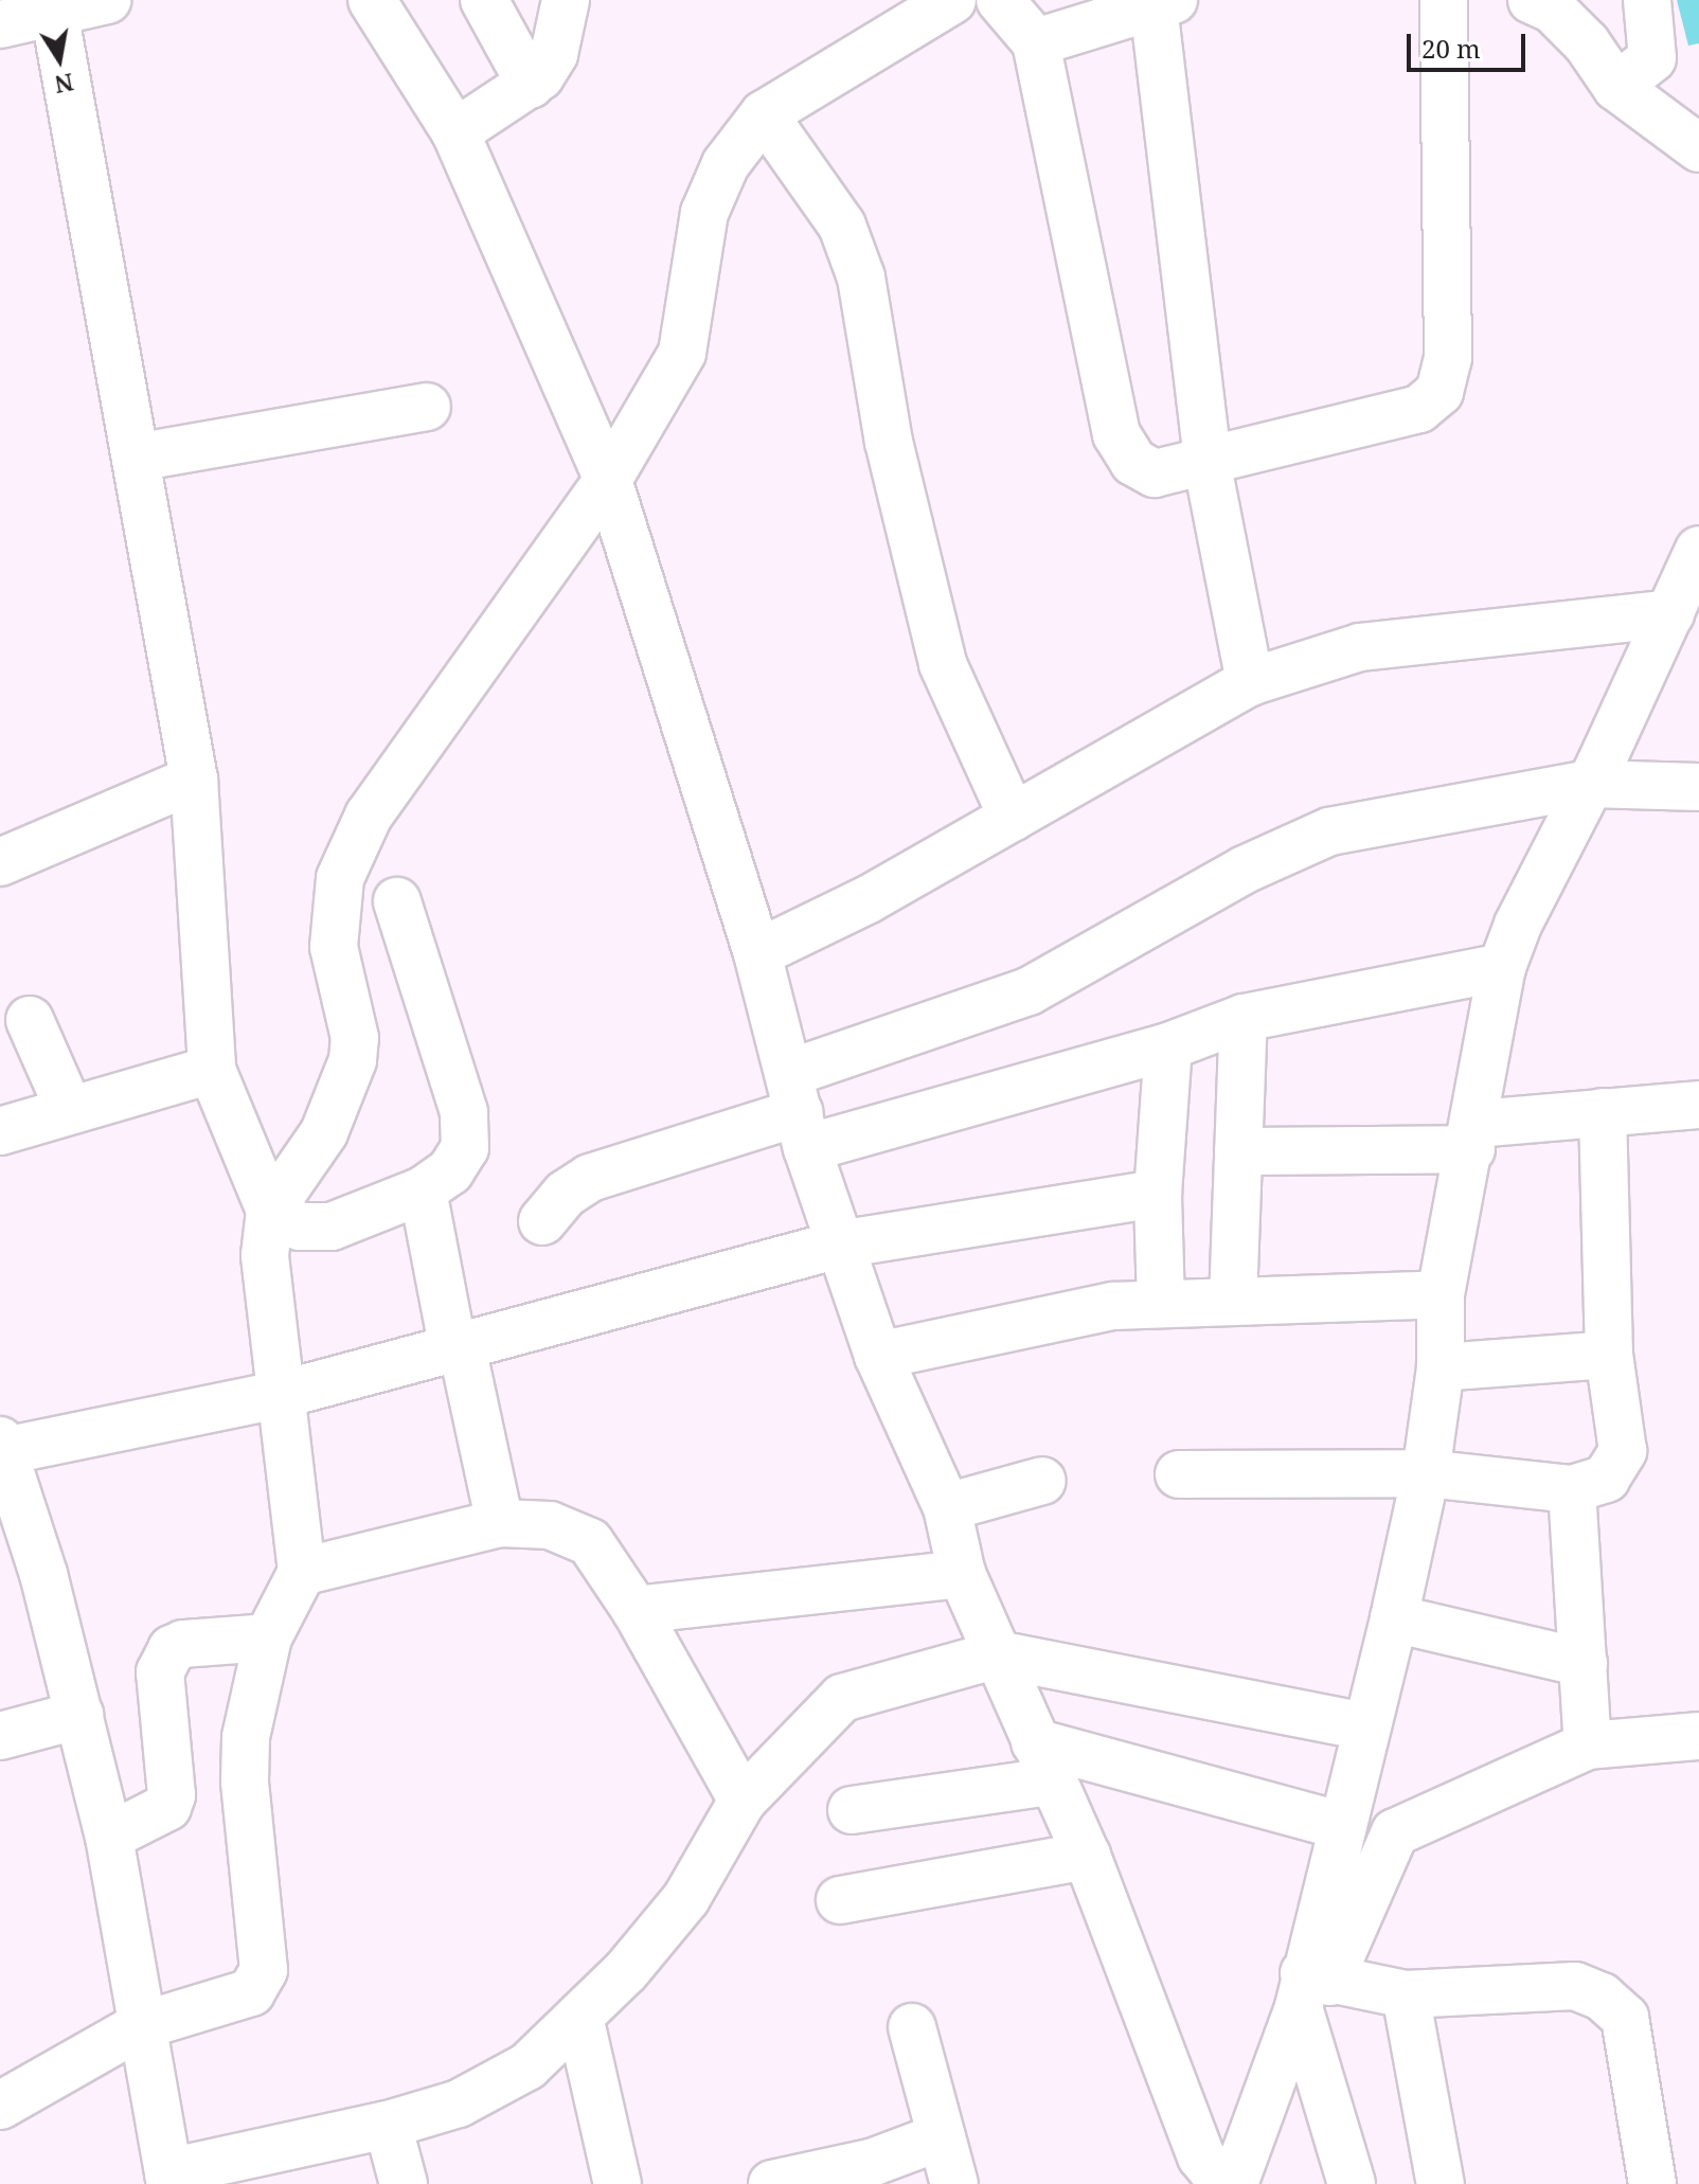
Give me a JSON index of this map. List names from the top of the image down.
{
  "scale_bar": "20 m",
  "north": "bottom"
}
